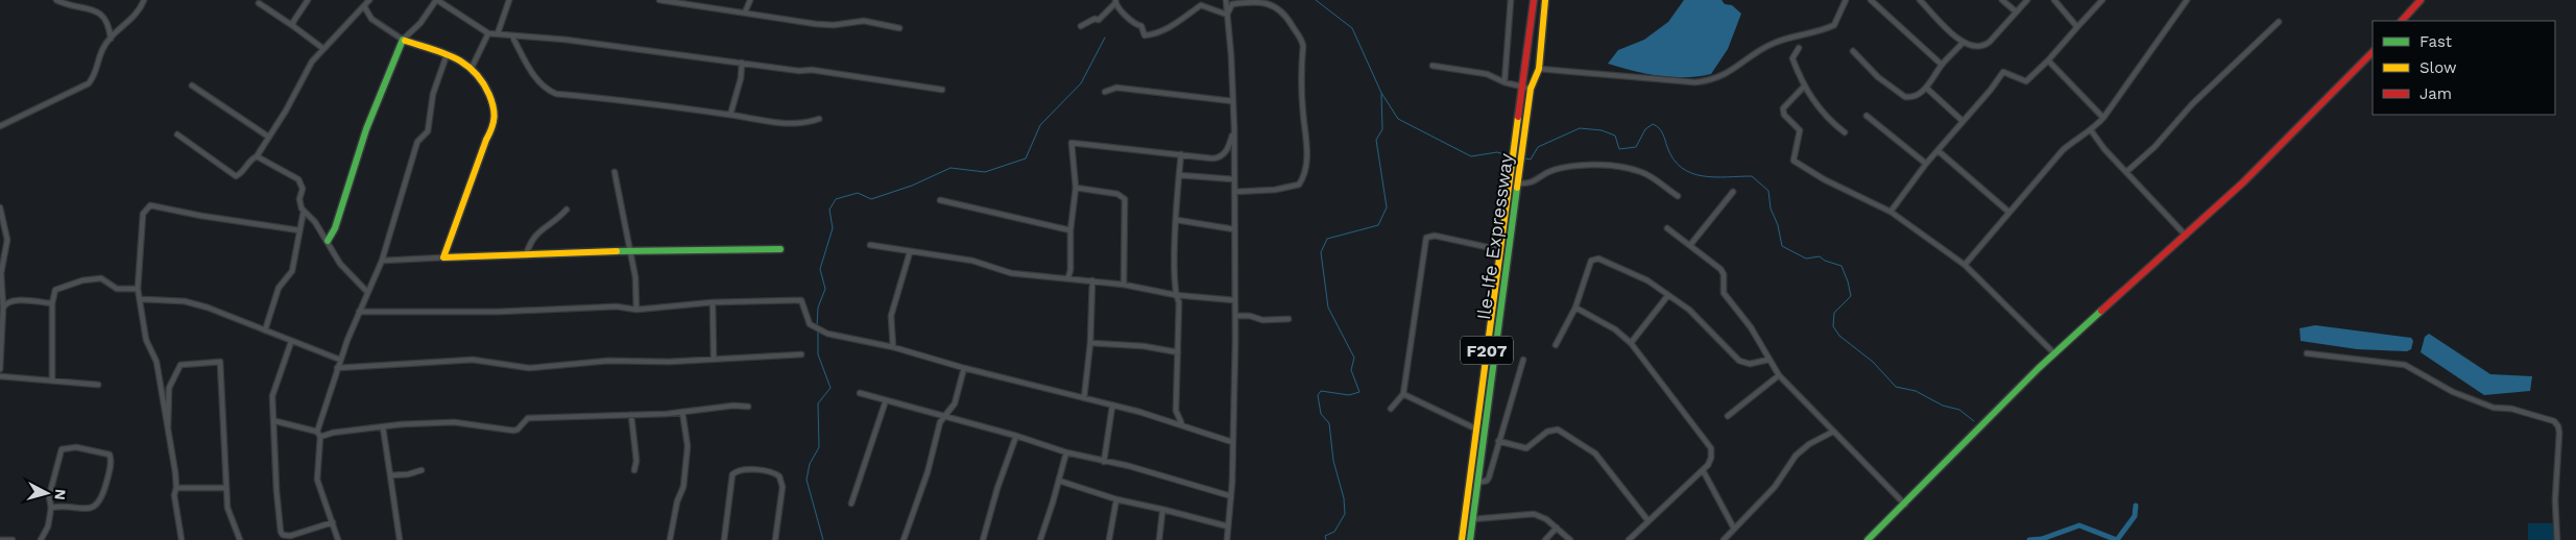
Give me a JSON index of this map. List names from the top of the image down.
{
  "streets": {
    "main road": ["Ile-Ife Expressway", "F207"]
  },
  "legend": ["Fast", "Slow", "Jam"],
  "north": "right"
}
